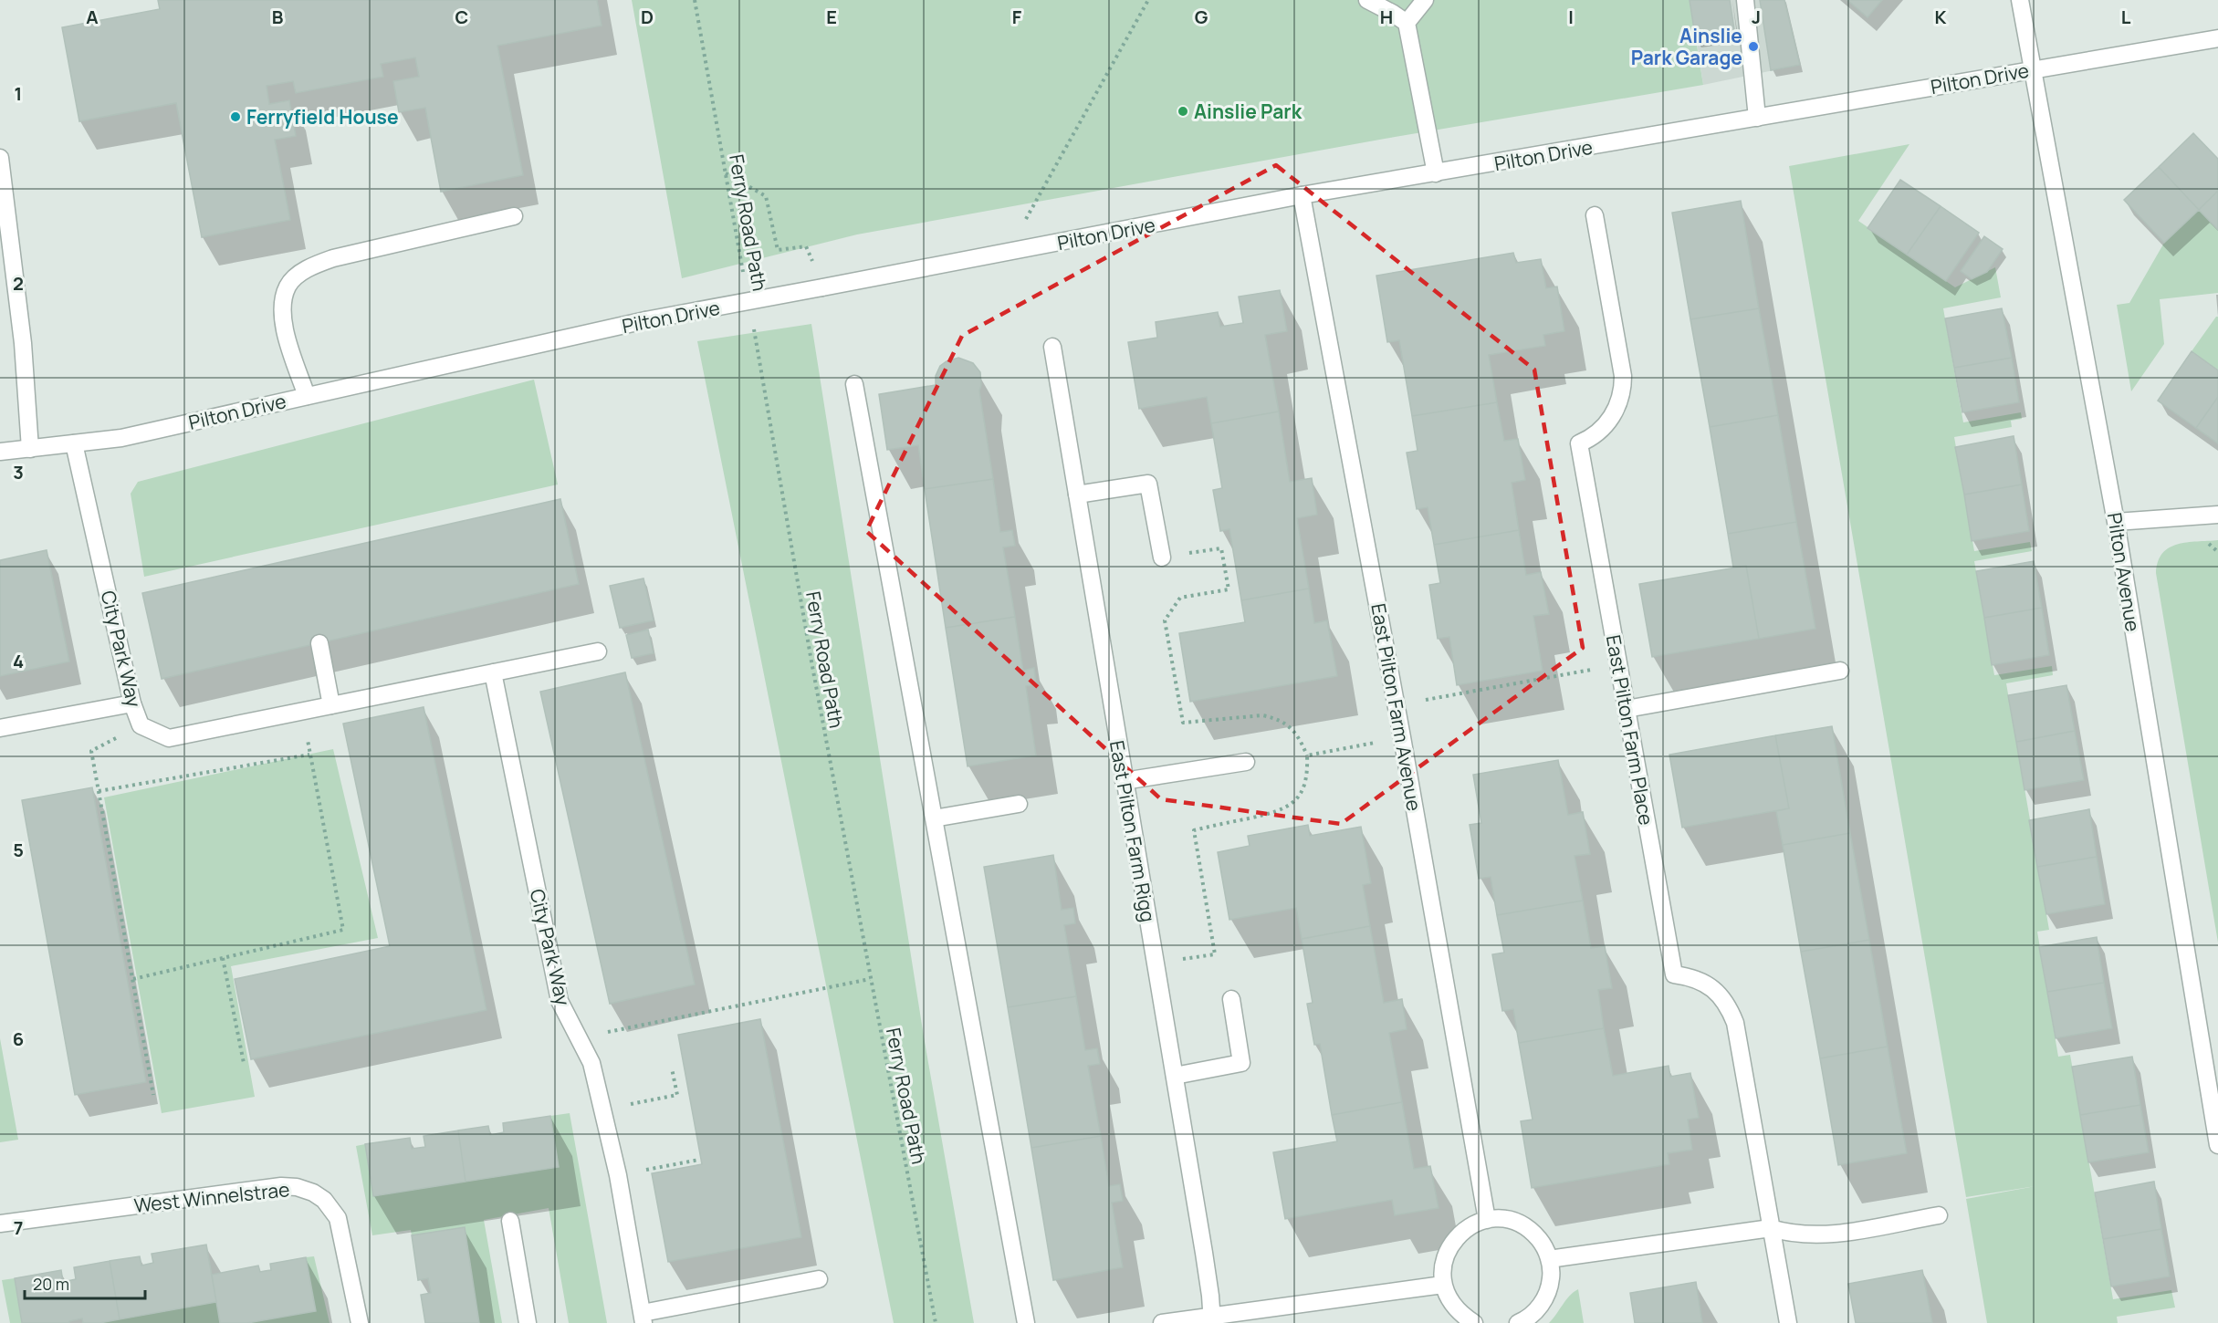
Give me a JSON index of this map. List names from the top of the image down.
{
  "streets": {
    "street": [
      "Pilton Drive",
      "Pilton Avenue",
      "City Park Way",
      "East Pilton Farm Avenue",
      "East Pilton Farm Place",
      "East Pilton Farm Rigg",
      "West Winnelstrae"
    ],
    "path": ["Ferry Road Path"]
  },
  "crossings": [
    ["Pilton Drive", "Pilton Avenue"],
    ["Pilton Drive", "City Park Way"],
    ["Pilton Drive", "East Pilton Farm Avenue"]
  ],
  "places": ["Ainslie Park Garage", "Ainslie Park", "Ferryfield House"],
  "scale_bar": "20 m",
  "grid": {
    "columns": [
      "A",
      "B",
      "C",
      "D",
      "E",
      "F",
      "G",
      "H",
      "I",
      "J",
      "K",
      "L"
    ],
    "rows": [
      "1",
      "2",
      "3",
      "4",
      "5",
      "6",
      "7"
    ]
  }
}
